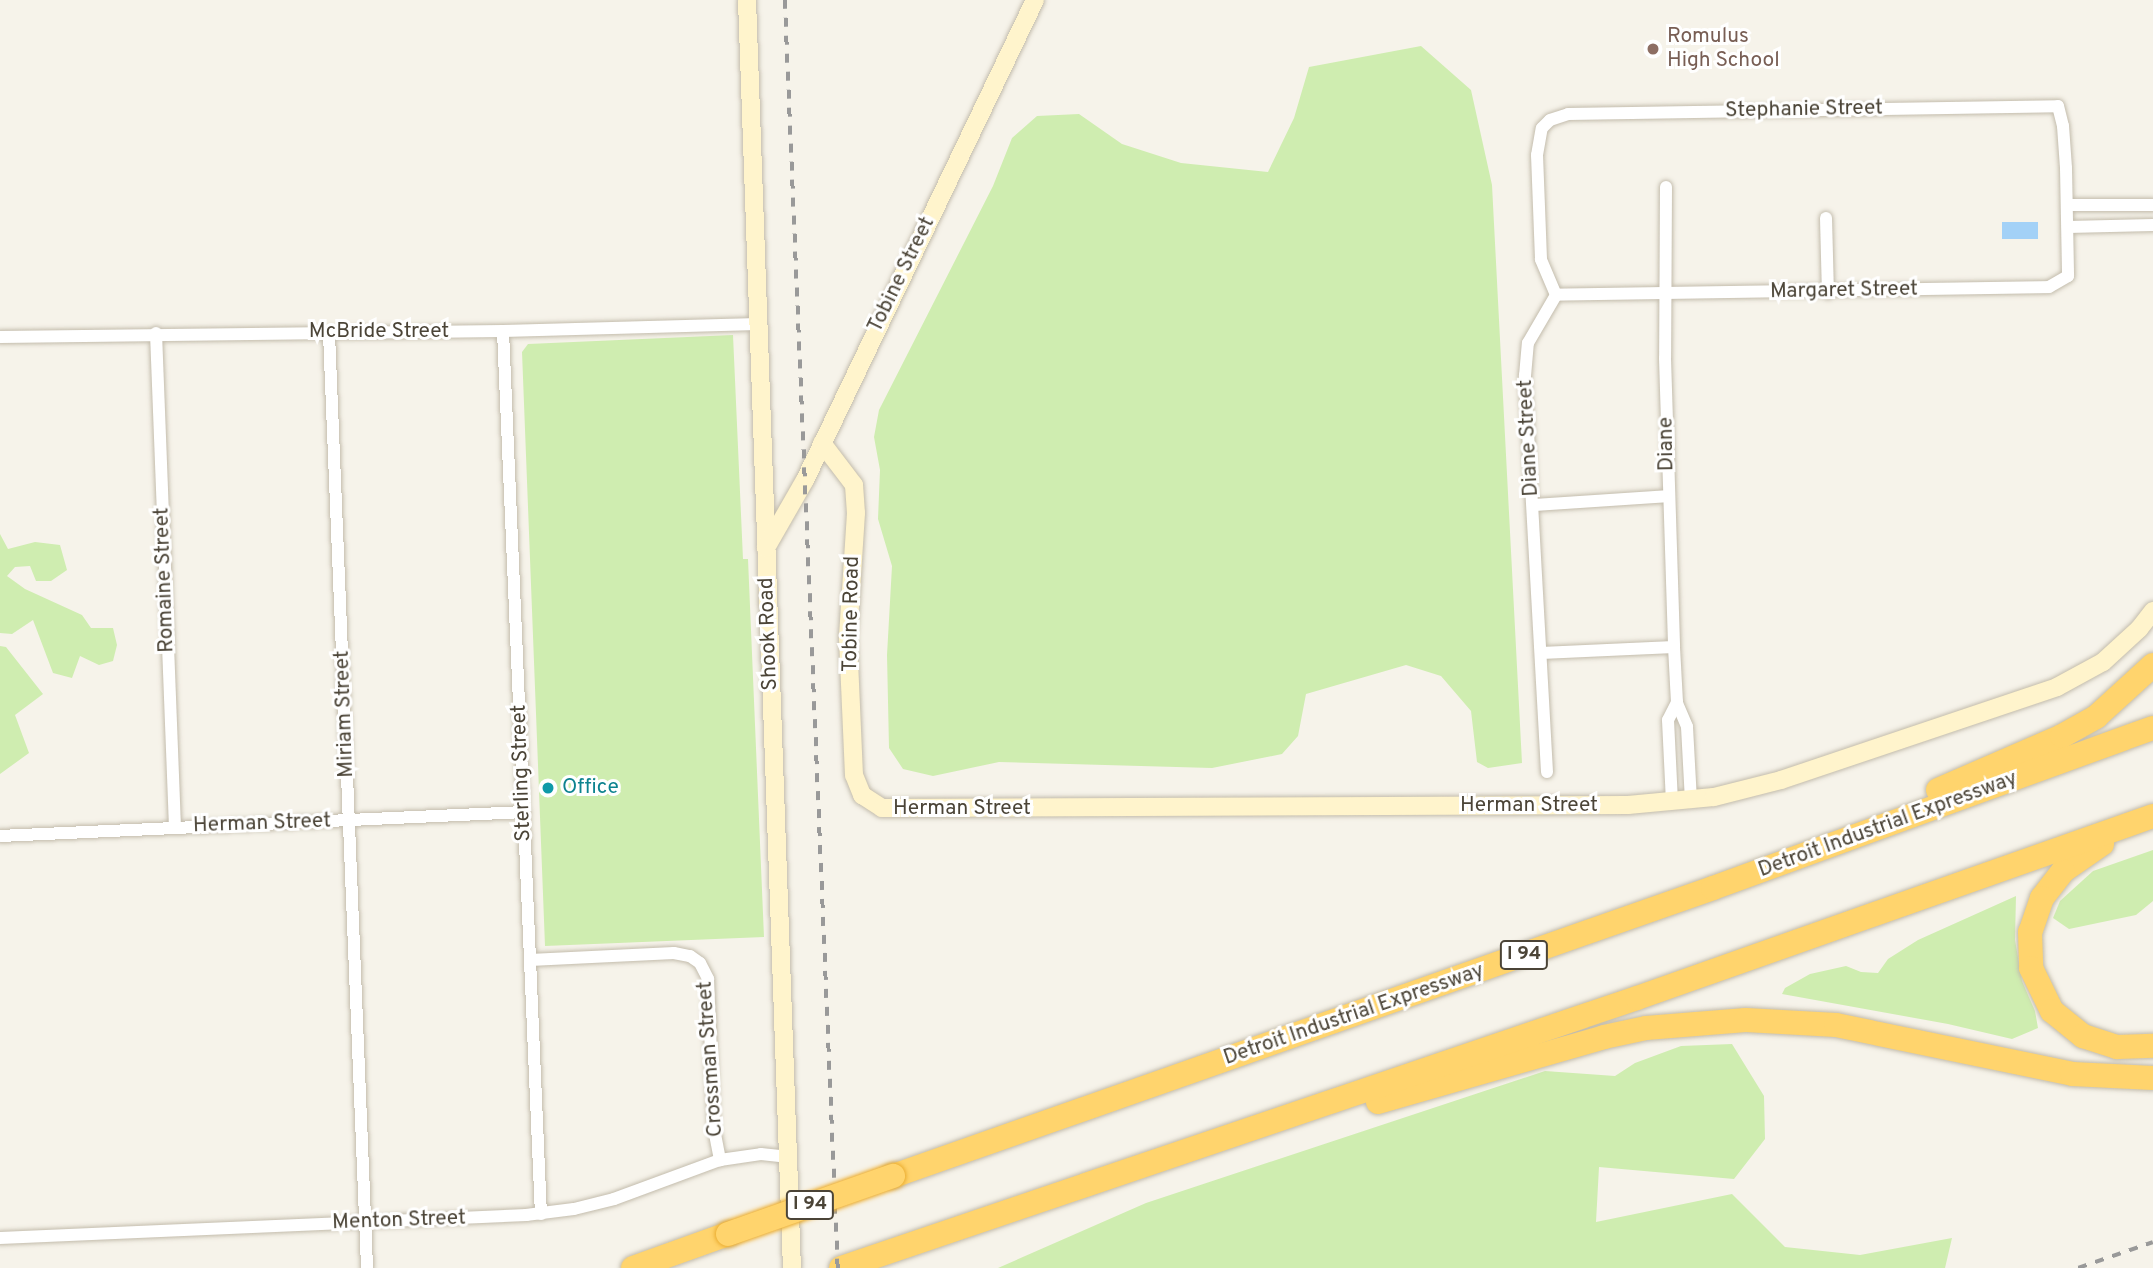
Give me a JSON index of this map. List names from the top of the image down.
{
  "streets": {
    "highway": ["Detroit Industrial Expressway", "I 94"],
    "street": [
      "Stephanie Street",
      "Tobine Street",
      "Margaret Street",
      "McBride Street",
      "Diane Street",
      "Diane",
      "Romaine Street",
      "Tobine Road",
      "Shook Road",
      "Miriam Street",
      "Sterling Street",
      "Herman Street",
      "Crossman Street",
      "Menton Street"
    ]
  },
  "crossings": [
    ["Stephanie Street", "Margaret Street"],
    ["Stephanie Street", "Diane Street"],
    ["Tobine Street", "Tobine Road"],
    ["Tobine Street", "Shook Road"],
    ["Margaret Street", "Diane Street"],
    ["Margaret Street", "Diane"],
    ["McBride Street", "Romaine Street"],
    ["McBride Street", "Shook Road"],
    ["McBride Street", "Miriam Street"],
    ["McBride Street", "Sterling Street"],
    ["Diane", "Herman Street"],
    ["Romaine Street", "Herman Street"],
    ["Tobine Road", "Herman Street"],
    ["Shook Road", "Menton Street"],
    ["Miriam Street", "Herman Street"],
    ["Miriam Street", "Menton Street"],
    ["Sterling Street", "Herman Street"],
    ["Sterling Street", "Crossman Street"],
    ["Sterling Street", "Menton Street"],
    ["Crossman Street", "Menton Street"]
  ],
  "places": ["Romulus High School", "Office"]
}
